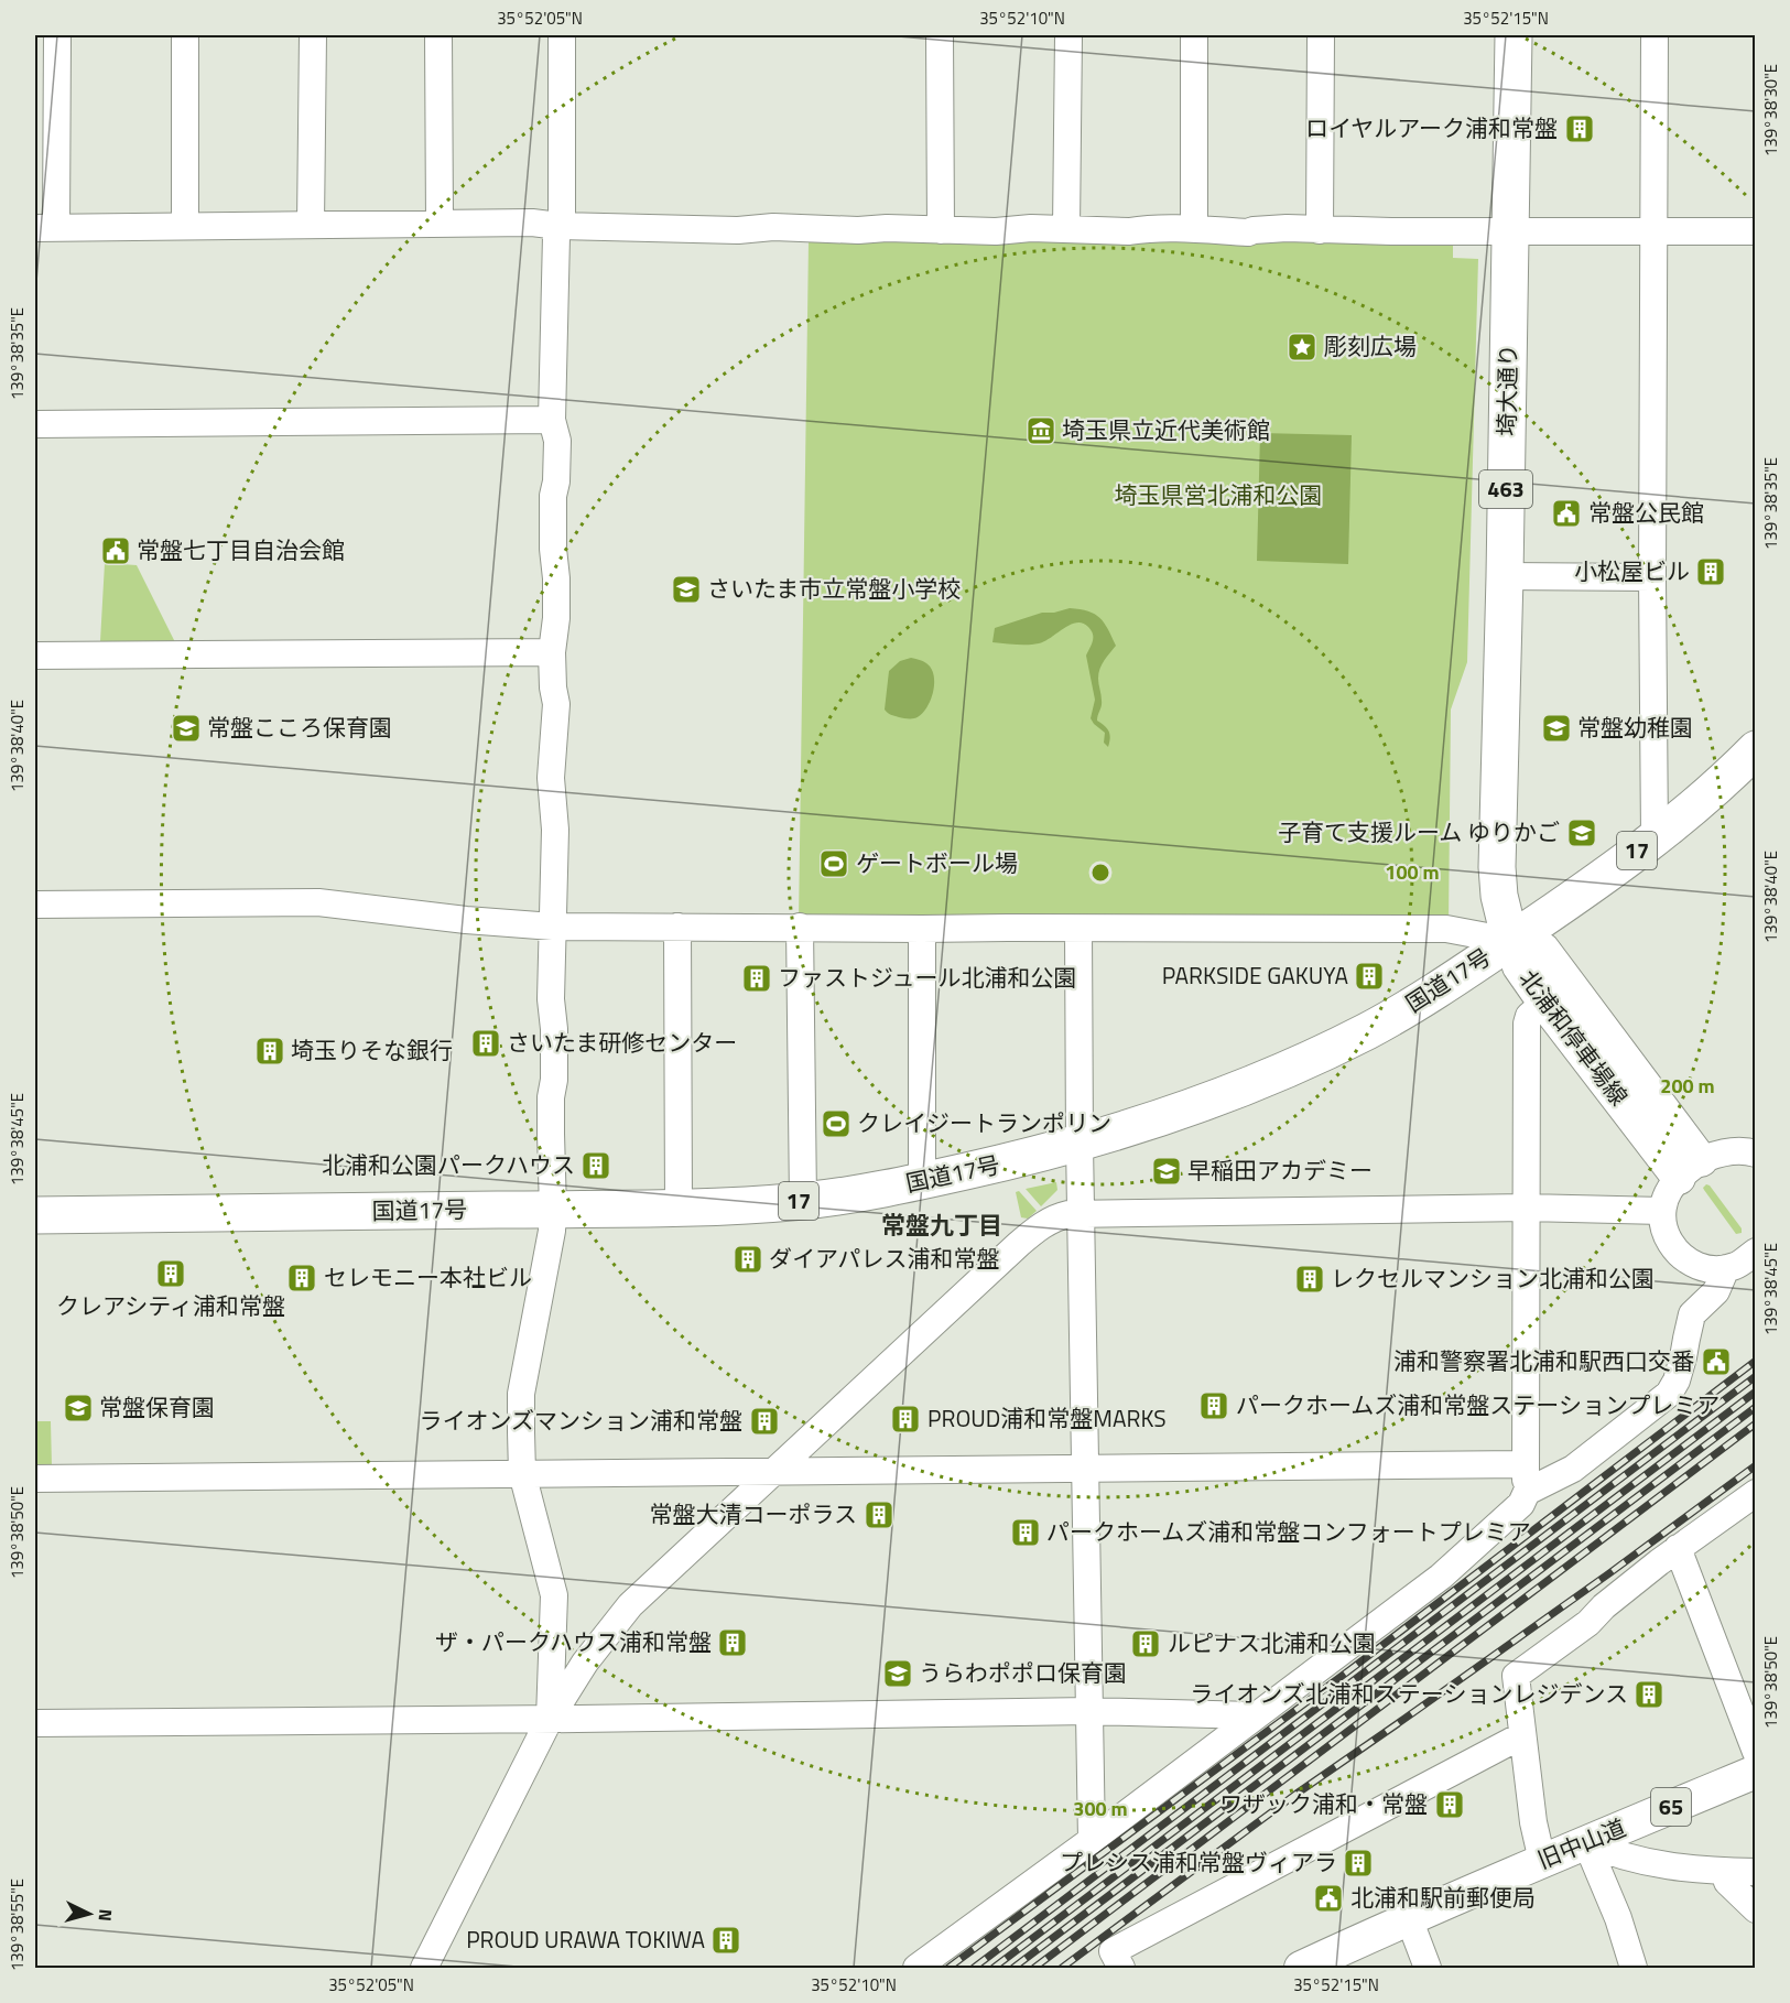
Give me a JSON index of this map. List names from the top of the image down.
{
  "streets": {
    "highway": [
      "埼大通り",
      "463",
      "17",
      "国道17号"
    ],
    "main road": ["北浦和停車場線", "65", "旧中山道"]
  },
  "crossings": [
    ["埼大通り", "国道17号"],
    ["埼大通り", "北浦和停車場線"],
    ["国道17号", "北浦和停車場線"]
  ],
  "districts": ["常盤九丁目"],
  "parks": ["埼玉県営北浦和公園"],
  "places": {
    "building": [
      "ロイヤルアーク浦和常盤",
      "小松屋ビル",
      "PARKSIDE GAKUYA",
      "ファストジュール北浦和公園",
      "さいたま研修センター",
      "埼玉りそな銀行",
      "北浦和公園パークハウス",
      "ダイアパレス浦和常盤",
      "クレアシティ浦和常盤",
      "セレモニー本社ビル",
      "レクセルマンション北浦和公園",
      "パークホームズ浦和常盤ステーションプレミア",
      "PROUD浦和常盤MARKS",
      "ライオンズマンション浦和常盤",
      "常盤大清コーポラス",
      "パークホームズ浦和常盤コンフォートプレミア",
      "ザ・パークハウス浦和常盤",
      "ルピナス北浦和公園",
      "ライオンズ北浦和ステーションレジデンス",
      "ワザック浦和・常盤",
      "プレシス浦和常盤ヴィアラ",
      "PROUD URAWA TOKIWA"
    ],
    "place": ["彫刻広場"],
    "museum": ["埼玉県立近代美術館"],
    "public building": [
      "常盤公民館",
      "常盤七丁目自治会館",
      "浦和警察署北浦和駅西口交番",
      "北浦和駅前郵便局"
    ],
    "school or university": [
      "さいたま市立常盤小学校",
      "常盤こころ保育園",
      "常盤幼稚園",
      "子育て支援ルーム ゆりかご",
      "早稲田アカデミー",
      "常盤保育園",
      "うらわポポロ保育園"
    ],
    "sports": ["ゲートボール場", "クレイジートランポリン"]
  },
  "north": "right",
  "coordinates": [
    "35°52'05\"N",
    "35°52'10\"N",
    "35°52'15\"N",
    "139°38'30\"E",
    "139°38'35\"E",
    "139°38'40\"E",
    "139°38'45\"E",
    "139°38'50\"E",
    "139°38'55\"E"
  ],
  "rings": ["100 m", "200 m", "300 m"]
}
